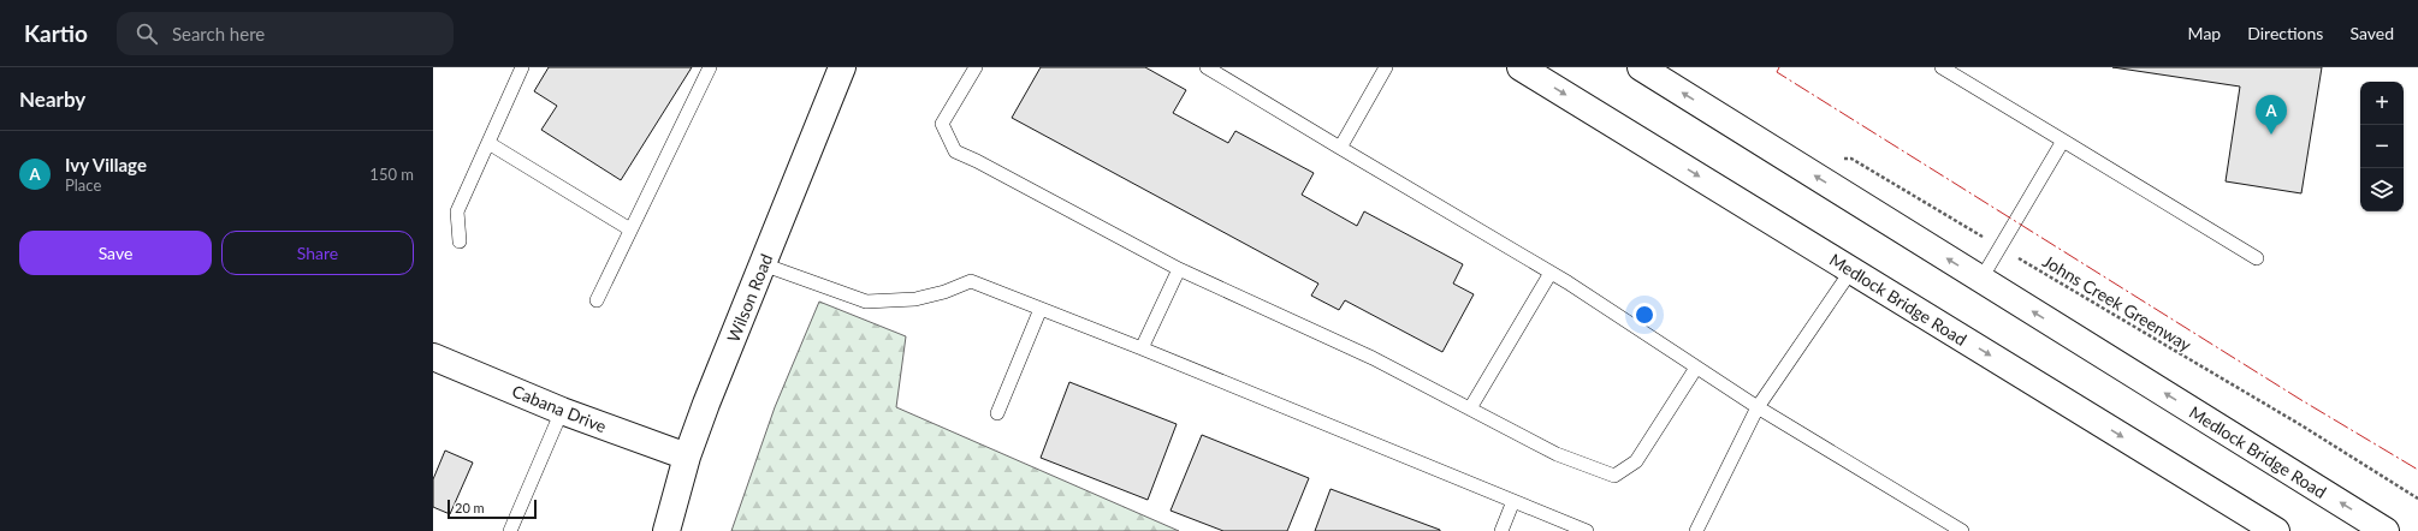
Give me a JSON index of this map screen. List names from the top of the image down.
{
  "streets": {
    "main road": ["Wilson Road", "Medlock Bridge Road", "Cabana Drive"],
    "path": ["Johns Creek Greenway"]
  },
  "crossings": [
    ["Wilson Road", "Cabana Drive"]
  ],
  "scale_bar": "20 m",
  "page": {
    "header": "Kartio",
    "search": "Search here",
    "nav": ["Map", "Directions", "Saved"],
    "heading": "Nearby",
    "map_buttons": ["+", "−"],
    "pins": "A",
    "list": [
      {
        "mark": "A",
        "name": "Ivy Village",
        "note": "Place",
        "value": "150 m"
      }
    ],
    "buttons": ["Save", "Share"],
    "scale": "20 m"
  }
}
